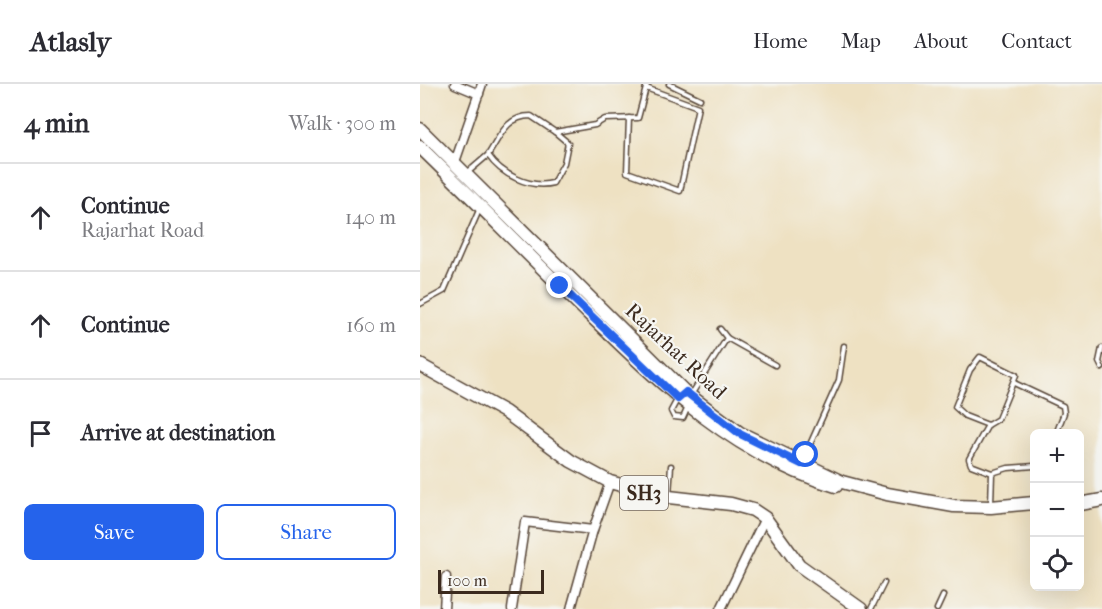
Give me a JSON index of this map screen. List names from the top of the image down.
{
  "streets": {
    "main road": ["Rajarhat Road", "SH3"]
  },
  "scale_bar": "100 m",
  "page": {
    "header": "Atlasly",
    "nav": [
      "Home",
      "Map",
      "About",
      "Contact"
    ],
    "heading": ["4 min", "Walk · 300 m"],
    "list": [
      ["Continue", "Rajarhat Road", "140 m"],
      ["Continue", "160 m"],
      "Arrive at destination"
    ],
    "map_buttons": ["+", "−"],
    "buttons": ["Save", "Share"],
    "scale": "100 m"
  }
}
